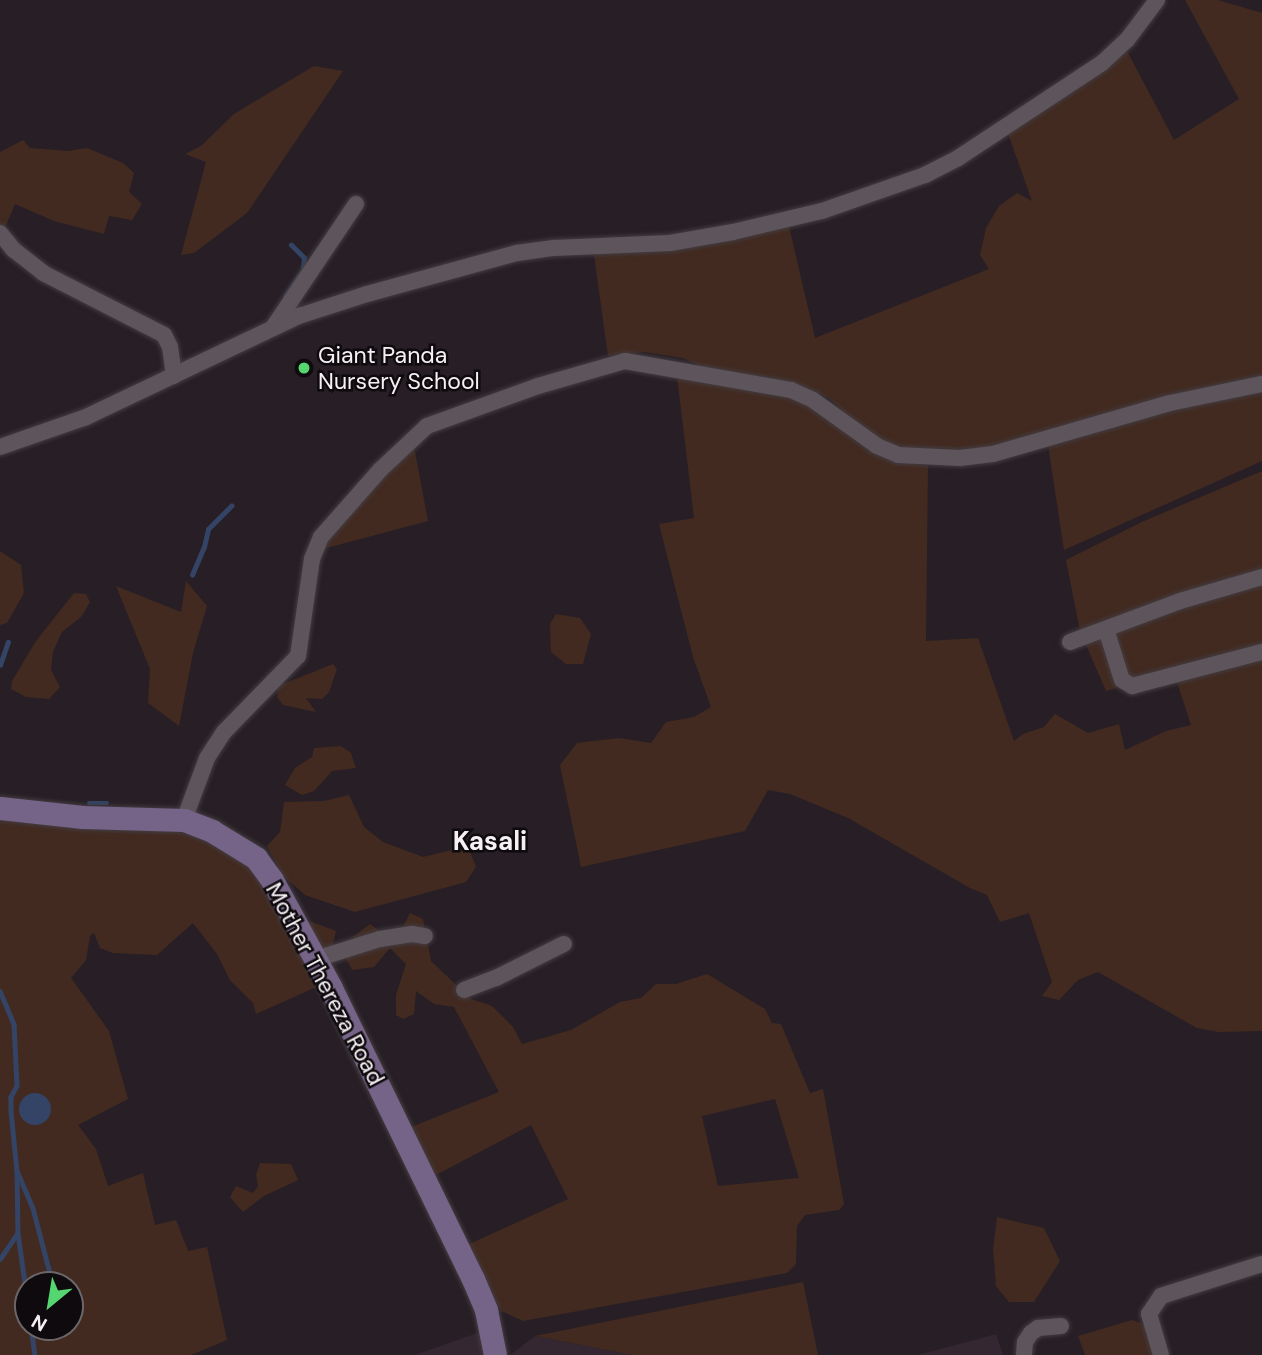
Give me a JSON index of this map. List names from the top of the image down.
{
  "streets": {
    "street": ["Mother Thereza Road"]
  },
  "districts": ["Kasali"],
  "places": ["Giant Panda Nursery School"],
  "north": "bottom left"
}
